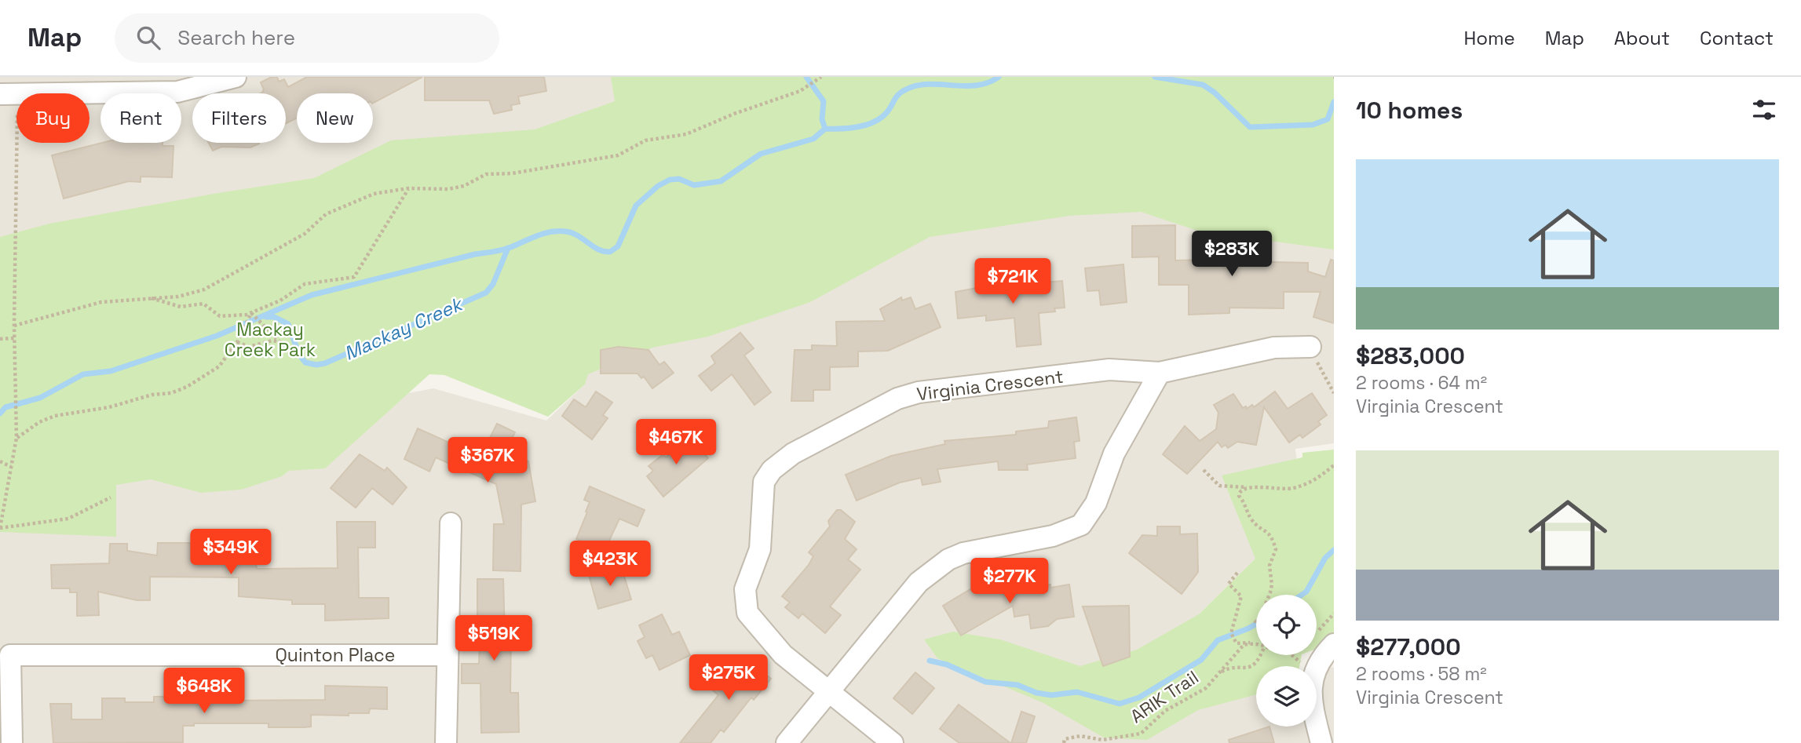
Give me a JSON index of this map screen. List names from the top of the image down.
{
  "streets": {
    "street": ["Virginia Crescent", "Quinton Place"],
    "path": ["ARIK Trail"]
  },
  "water": ["Mackay Creek"],
  "parks": ["Mackay Creek Park"],
  "page": {
    "header": "Map",
    "search": "Search here",
    "nav": [
      "Home",
      "Map",
      "About",
      "Contact"
    ],
    "heading": "10 homes",
    "chip": [
      "Buy",
      "Rent",
      "Filters",
      "New"
    ],
    "list": [
      {
        "name": "$283,000",
        "note": "2 rooms · 64 m² · Virginia Crescent"
      },
      {
        "name": "$277,000",
        "note": "2 rooms · 58 m² · Virginia Crescent"
      }
    ],
    "price": [
      "$283K",
      "$721K",
      "$467K",
      "$367K",
      "$349K",
      "$423K",
      "$277K",
      "$519K",
      "$275K",
      "$648K"
    ]
  }
}
